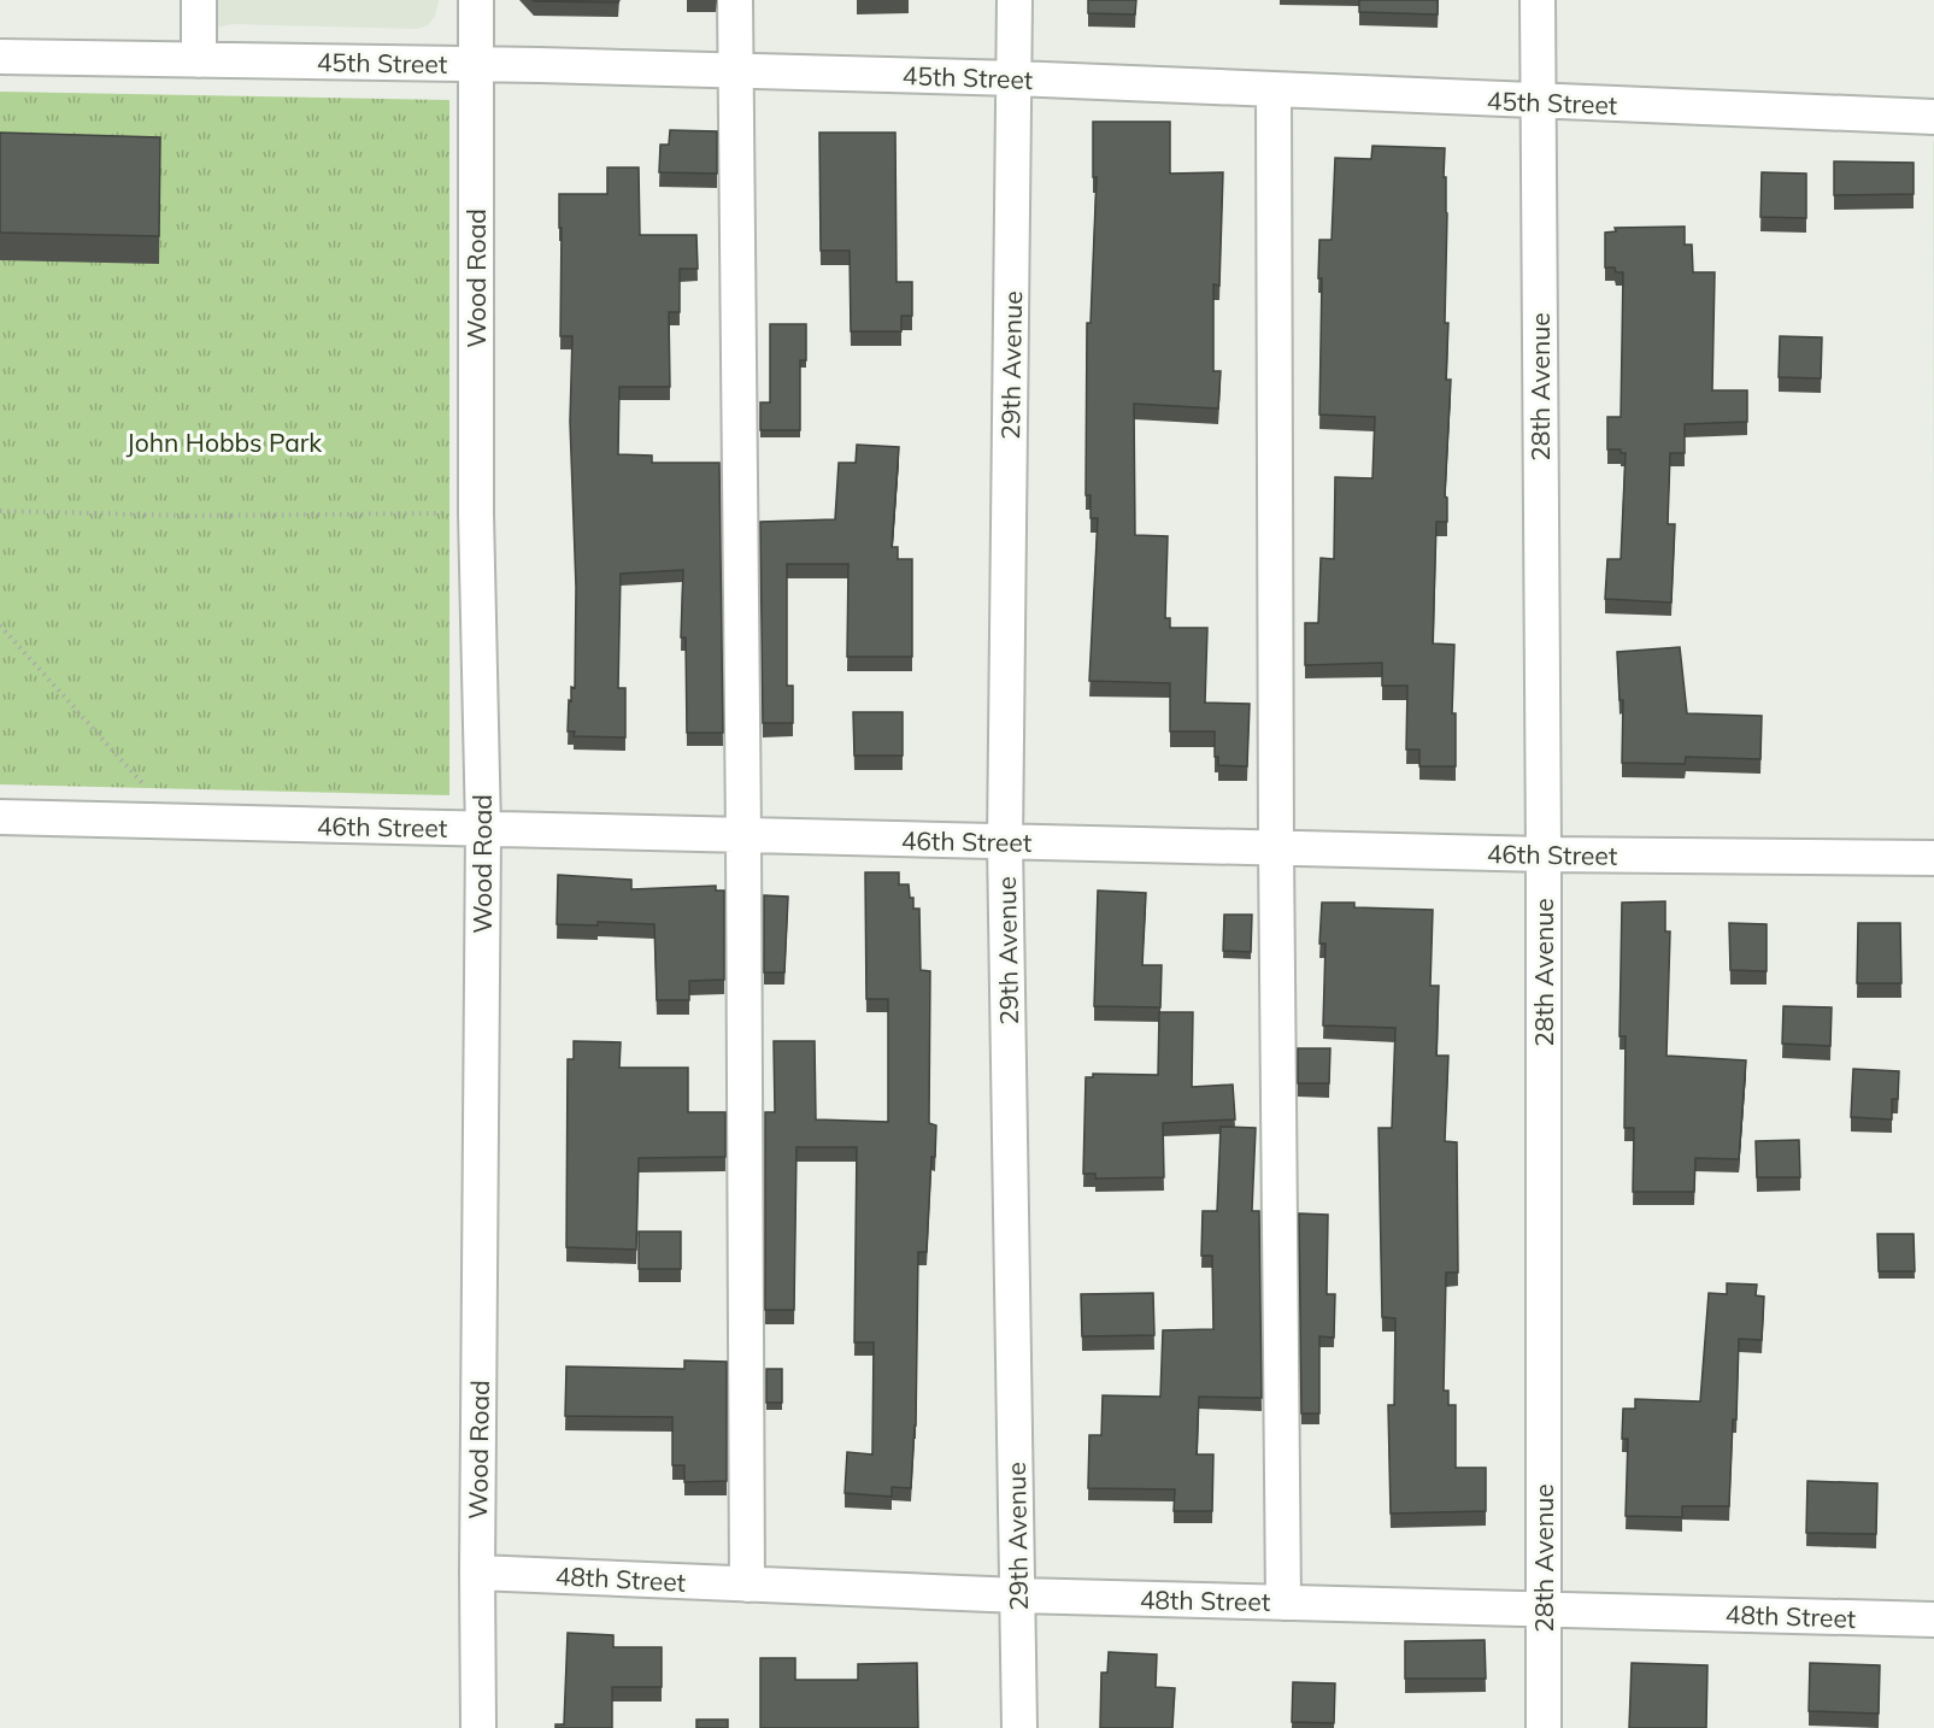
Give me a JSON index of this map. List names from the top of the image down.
{
  "streets": {
    "street": [
      "45th Street",
      "Wood Road",
      "29th Avenue",
      "28th Avenue",
      "46th Street",
      "48th Street"
    ]
  },
  "crossings": [
    ["45th Street", "Wood Road"],
    ["45th Street", "29th Avenue"],
    ["45th Street", "28th Avenue"],
    ["Wood Road", "46th Street"],
    ["Wood Road", "48th Street"],
    ["29th Avenue", "46th Street"],
    ["29th Avenue", "48th Street"],
    ["28th Avenue", "46th Street"],
    ["28th Avenue", "48th Street"]
  ],
  "parks": ["John Hobbs Park"]
}
